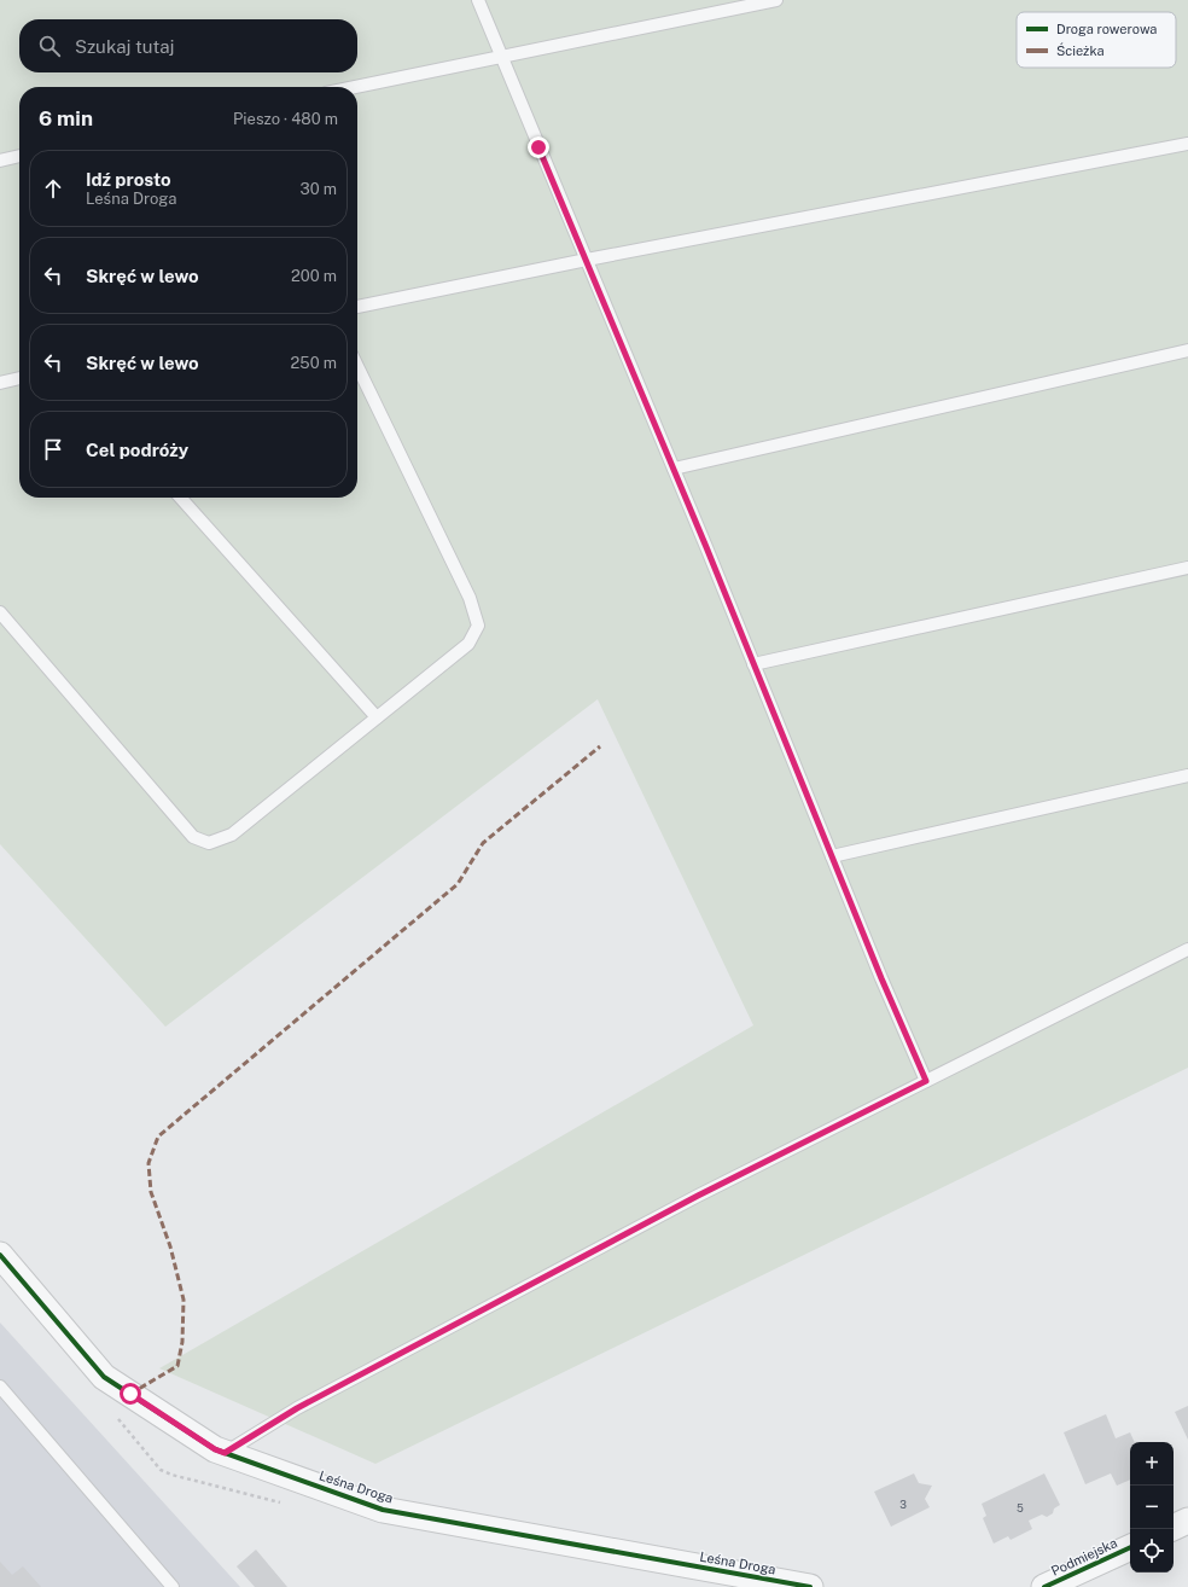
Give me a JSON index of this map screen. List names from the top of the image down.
{
  "streets": {
    "street": ["Leśna Droga", "Podmiejska"]
  },
  "house_numbers": ["3", "5"],
  "legend": ["Droga rowerowa", "Ścieżka"],
  "page": {
    "search": "Szukaj tutaj",
    "heading": ["6 min", "Pieszo · 480 m"],
    "list": [
      ["Idź prosto", "Leśna Droga", "30 m"],
      ["Skręć w lewo", "200 m"],
      ["Skręć w lewo", "250 m"],
      "Cel podróży"
    ],
    "map_buttons": ["+", "−"]
  }
}
